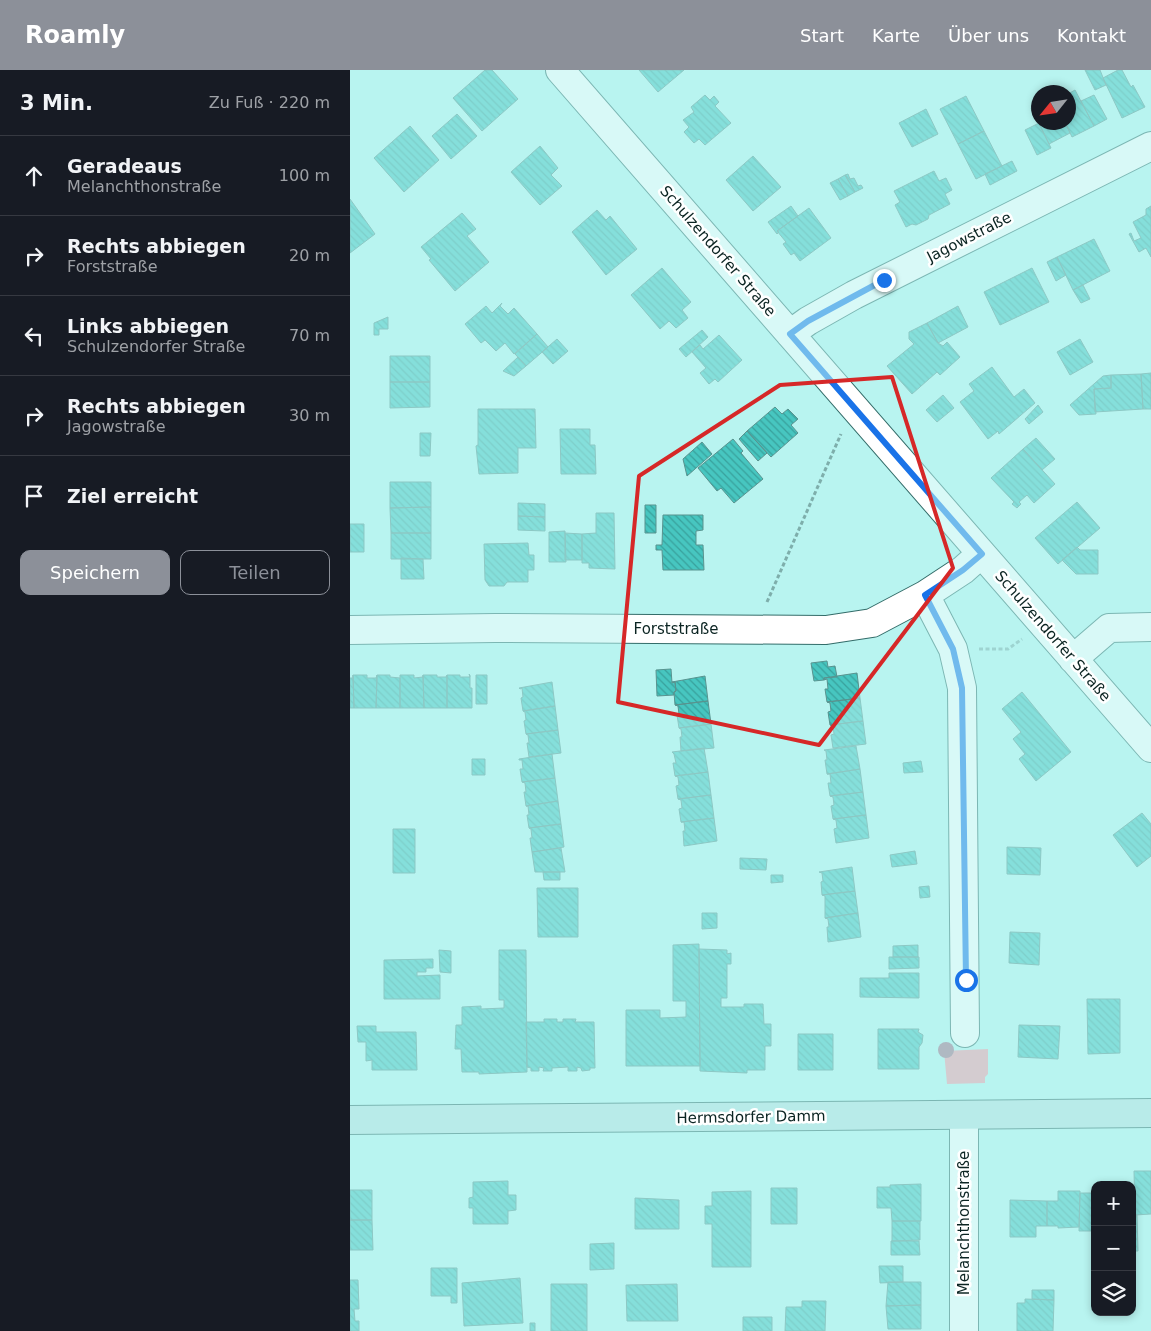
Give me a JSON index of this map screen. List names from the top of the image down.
{
  "streets": {
    "main road": ["Hermsdorfer Damm"],
    "street": [
      "Jagowstraße",
      "Schulzendorfer Straße",
      "Forststraße",
      "Melanchthonstraße"
    ]
  },
  "crossings": [
    ["Jagowstraße", "Schulzendorfer Straße"],
    ["Schulzendorfer Straße", "Forststraße"],
    ["Hermsdorfer Damm", "Melanchthonstraße"]
  ],
  "north": "bottom left",
  "page": {
    "header": "Roamly",
    "nav": [
      "Start",
      "Karte",
      "Über uns",
      "Kontakt"
    ],
    "heading": ["3 Min.", "Zu Fuß · 220 m"],
    "list": [
      ["Geradeaus", "Melanchthonstraße", "100 m"],
      ["Rechts abbiegen", "Forststraße", "20 m"],
      ["Links abbiegen", "Schulzendorfer Straße", "70 m"],
      ["Rechts abbiegen", "Jagowstraße", "30 m"],
      "Ziel erreicht"
    ],
    "buttons": ["Speichern", "Teilen"],
    "map_buttons": ["+", "−"]
  }
}
